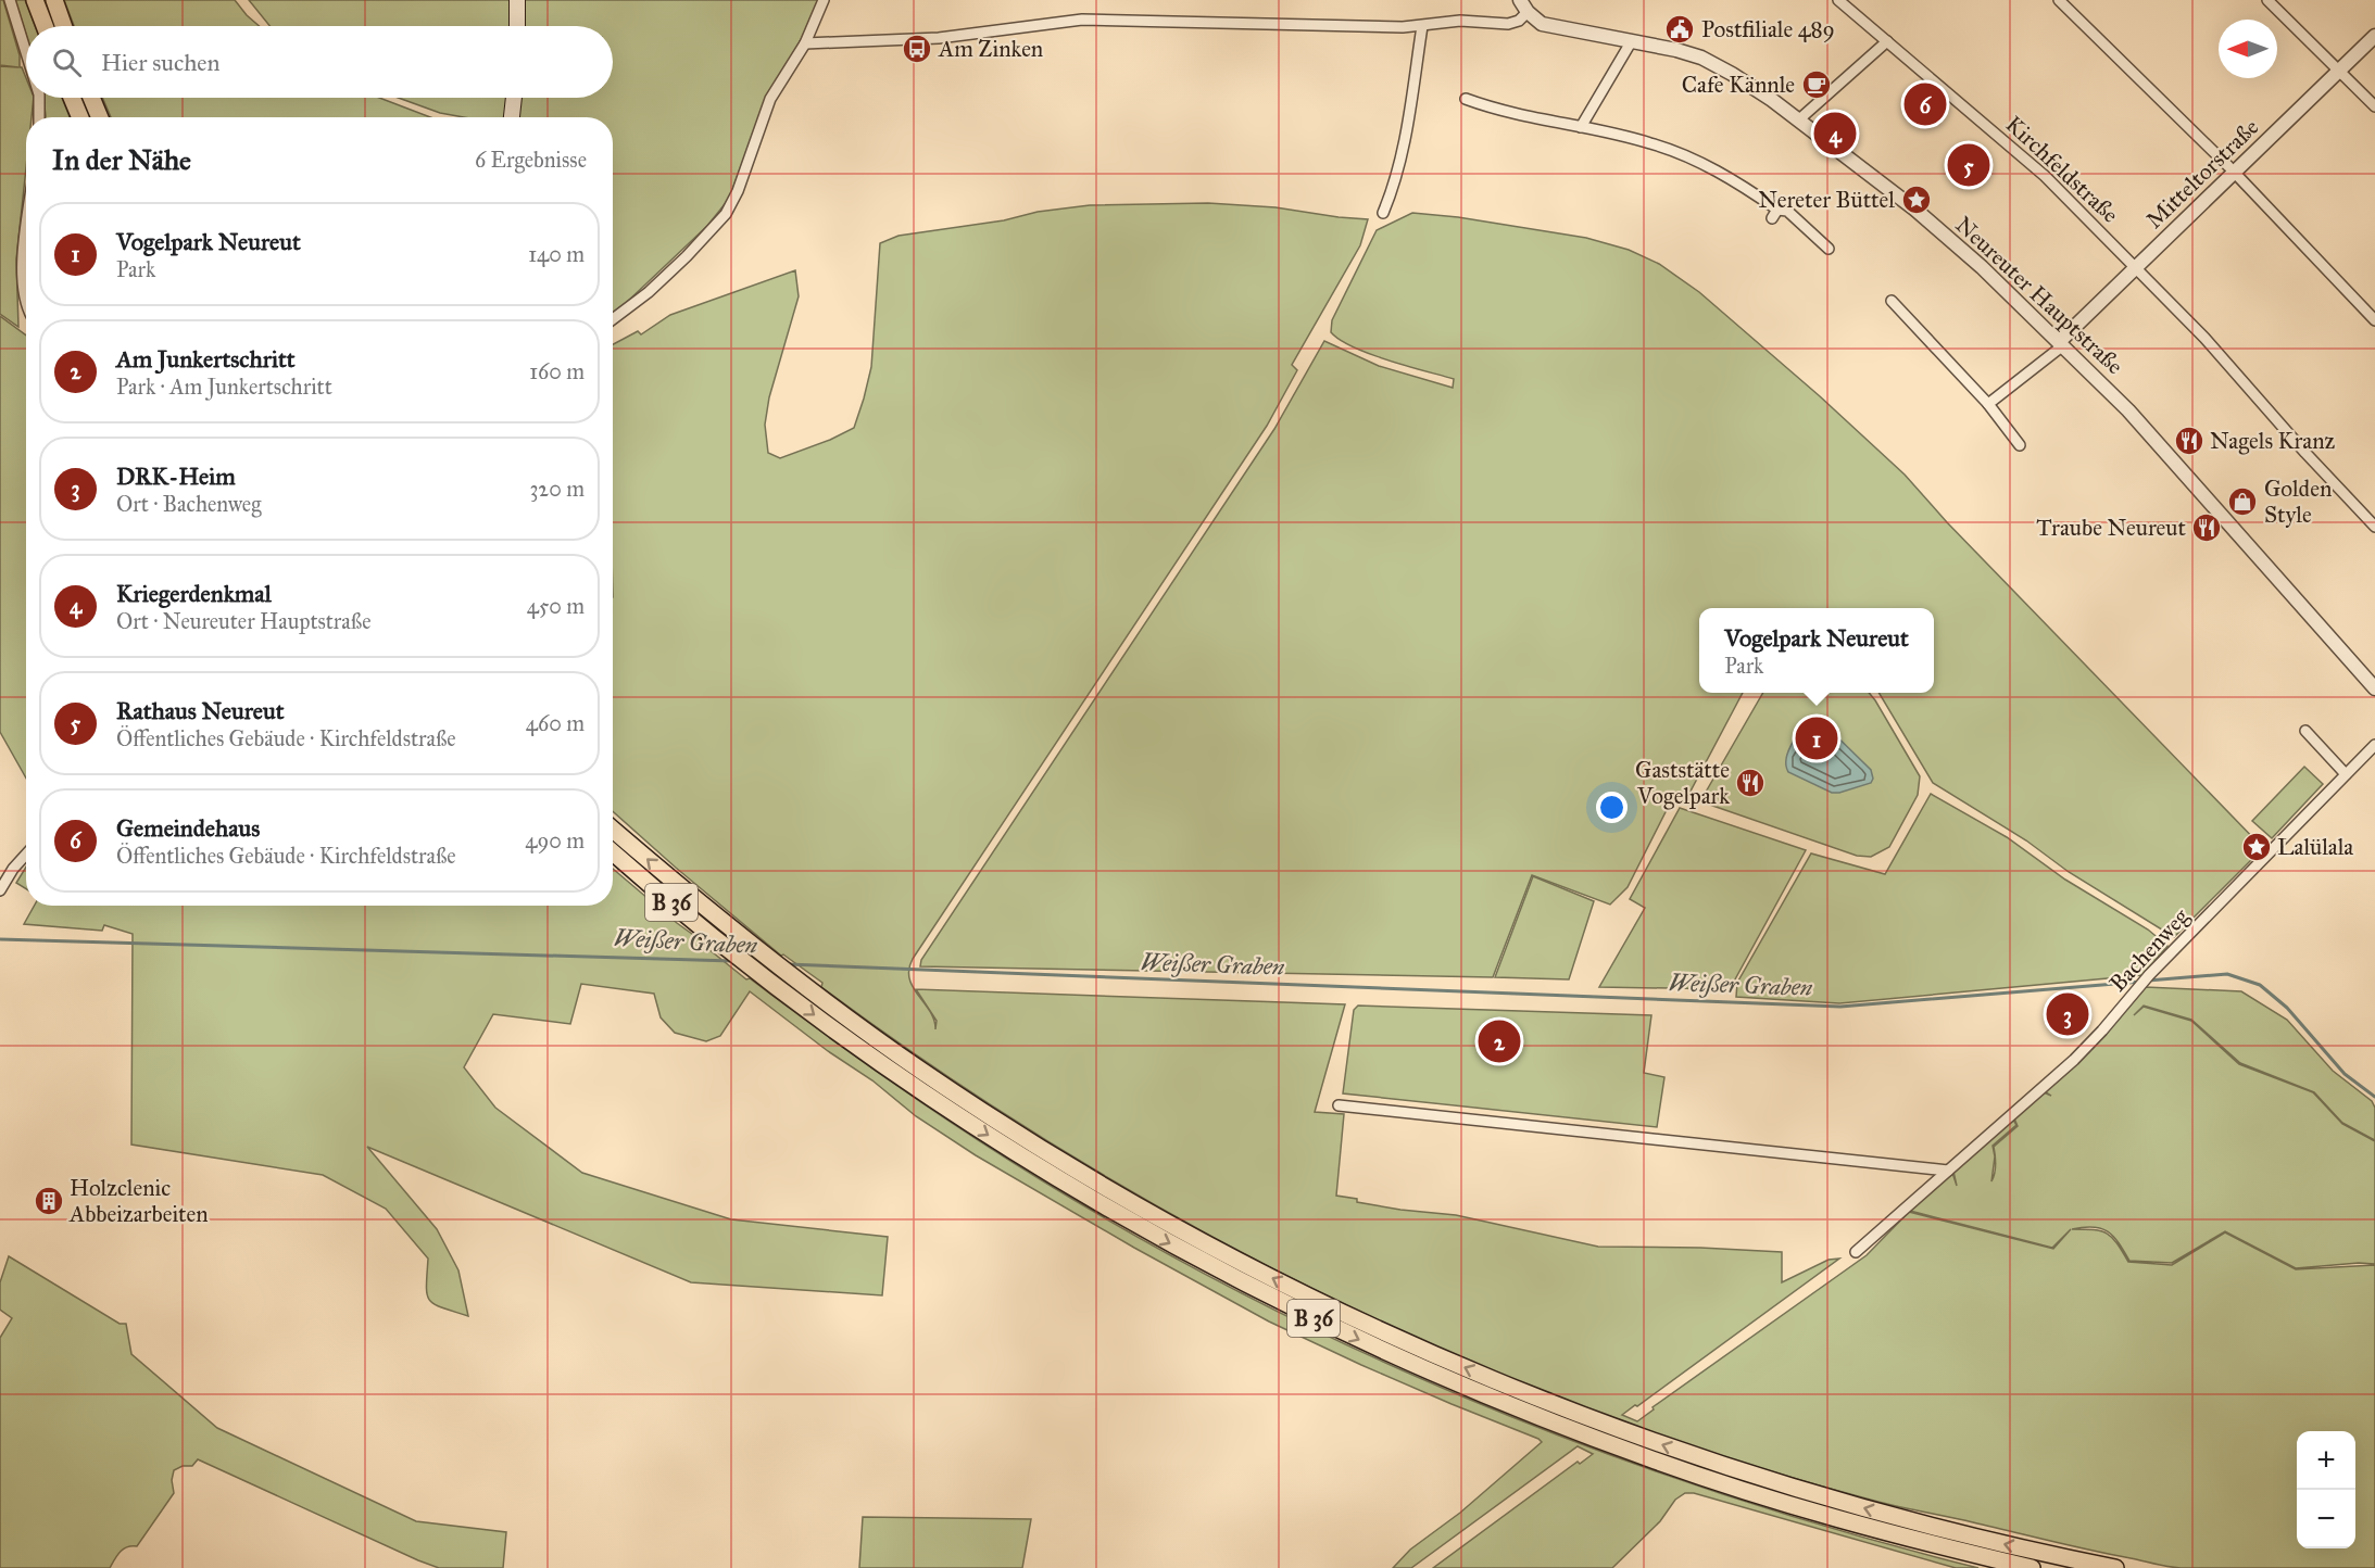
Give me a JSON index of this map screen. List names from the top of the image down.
{
  "streets": {
    "highway": ["B 36"],
    "street": [
      "Kirchfeldstraße",
      "Mitteltorstraße",
      "Neureuter Hauptstraße",
      "Bachenweg"
    ]
  },
  "crossings": [
    ["Kirchfeldstraße", "Mitteltorstraße"],
    ["Mitteltorstraße", "Neureuter Hauptstraße"]
  ],
  "water": ["Weißer Graben"],
  "places": {
    "public building": ["Postfiliale 489"],
    "bus stop": ["Am Zinken"],
    "cafe": ["Cafe Kännle"],
    "place": ["Nereter Büttel", "Lalülala"],
    "restaurant": ["Nagels Kranz", "Traube Neureut", "Gaststätte Vogelpark"],
    "shop": ["Golden Style"],
    "building": ["Holzclenic Abbeizarbeiten"]
  },
  "north": "left",
  "page": {
    "search": "Hier suchen",
    "pins": [
      "6",
      "4",
      "5",
      "1",
      "3",
      "2"
    ],
    "heading": ["In der Nähe", "6 Ergebnisse"],
    "list": [
      {
        "mark": "1",
        "name": "Vogelpark Neureut",
        "note": "Park",
        "value": "140 m"
      },
      {
        "mark": "2",
        "name": "Am Junkertschritt",
        "note": "Park · Am Junkertschritt",
        "value": "160 m"
      },
      {
        "mark": "3",
        "name": "DRK-Heim",
        "note": "Ort · Bachenweg",
        "value": "320 m"
      },
      {
        "mark": "4",
        "name": "Kriegerdenkmal",
        "note": "Ort · Neureuter Hauptstraße",
        "value": "450 m"
      },
      {
        "mark": "5",
        "name": "Rathaus Neureut",
        "note": "Öffentliches Gebäude · Kirchfeldstraße",
        "value": "460 m"
      },
      {
        "mark": "6",
        "name": "Gemeindehaus",
        "note": "Öffentliches Gebäude · Kirchfeldstraße",
        "value": "490 m"
      }
    ],
    "popup": ["Vogelpark Neureut", "Park"],
    "map_buttons": ["+", "−"]
  }
}
